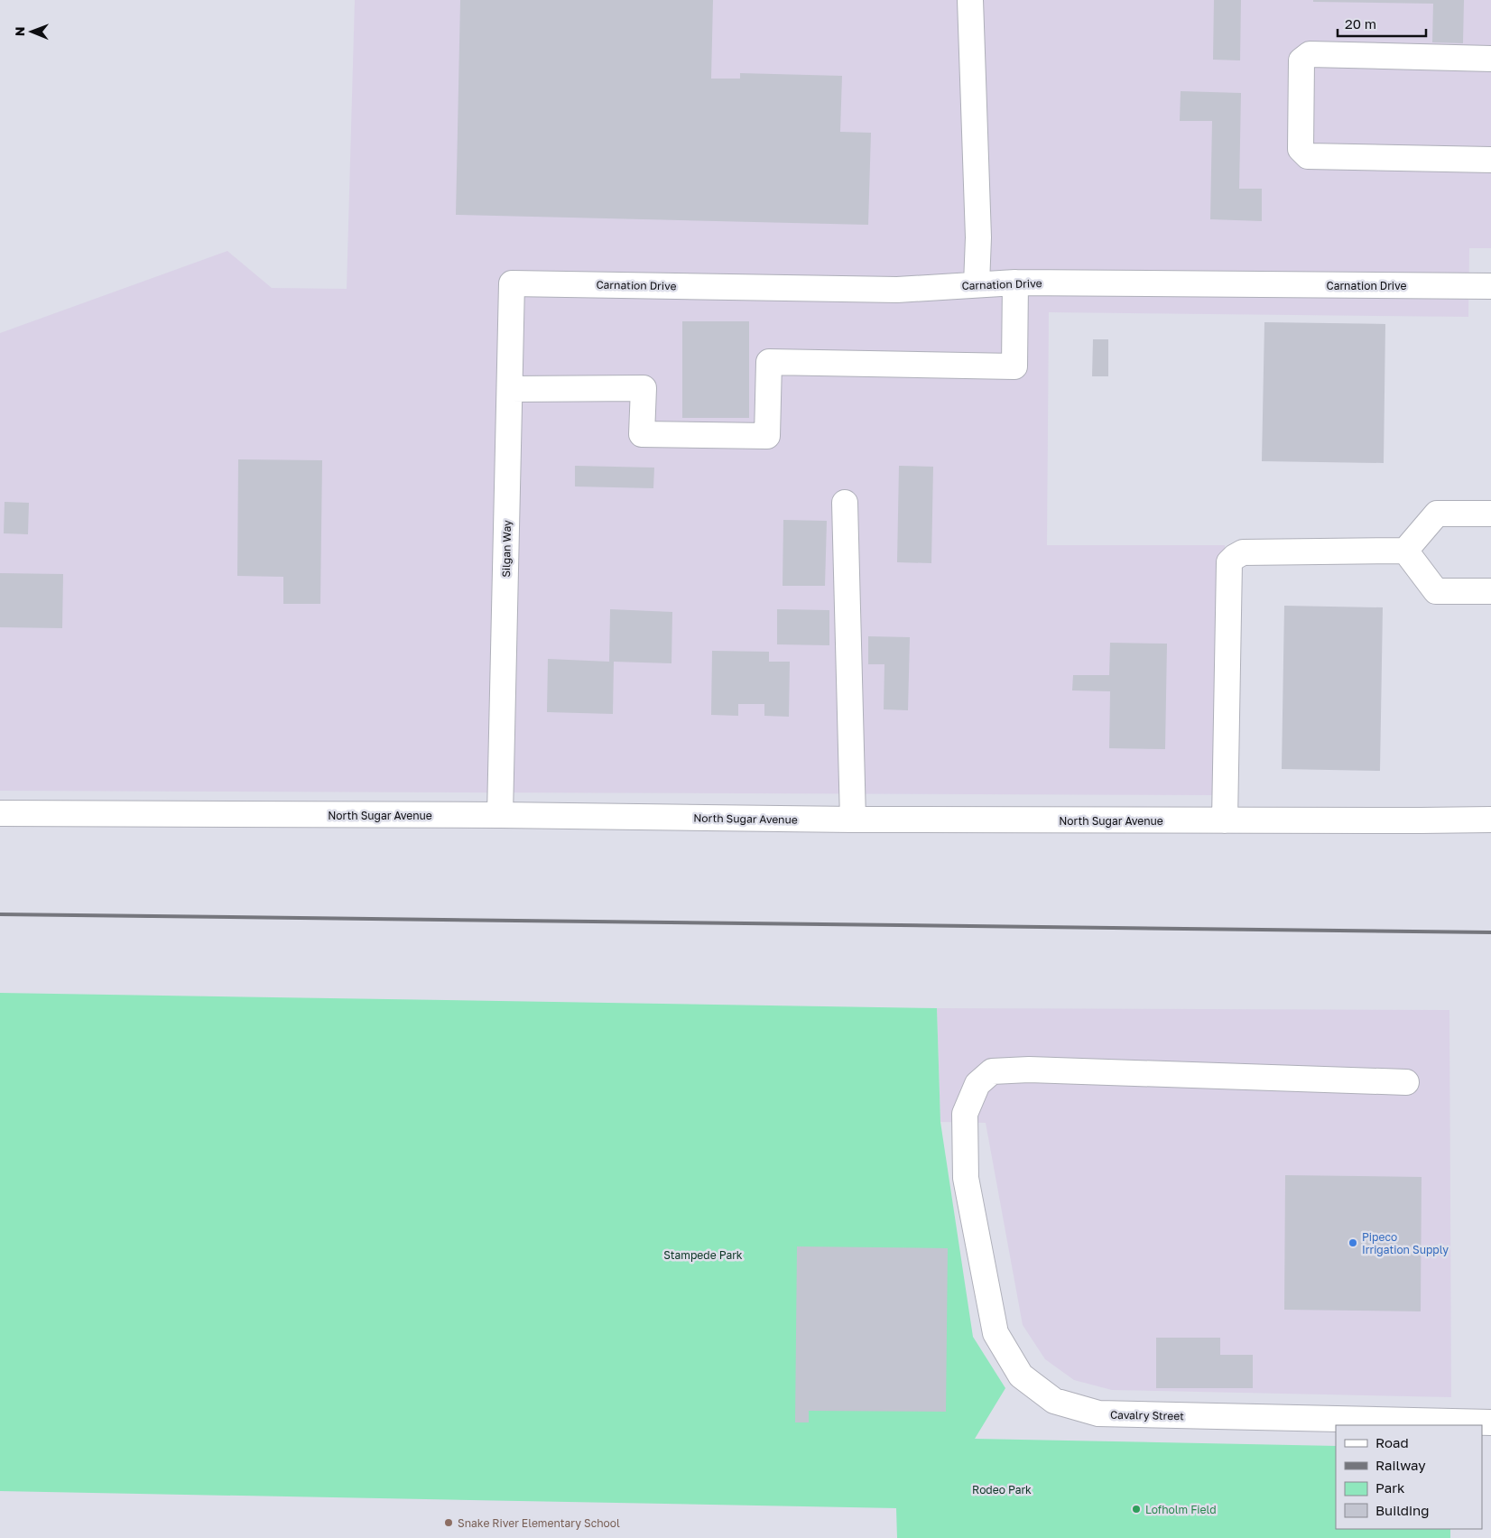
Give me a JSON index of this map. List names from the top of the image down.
{
  "streets": {
    "street": [
      "Carnation Drive",
      "Silgan Way",
      "North Sugar Avenue",
      "Cavalry Street"
    ]
  },
  "crossings": [
    ["Carnation Drive", "Silgan Way"],
    ["Silgan Way", "North Sugar Avenue"]
  ],
  "parks": ["Stampede Park", "Rodeo Park"],
  "places": ["Pipeco Irrigation Supply", "Lofholm Field", "Snake River Elementary School"],
  "legend": [
    "Road",
    "Railway",
    "Park",
    "Building"
  ],
  "scale_bar": "20 m",
  "north": "left"
}
